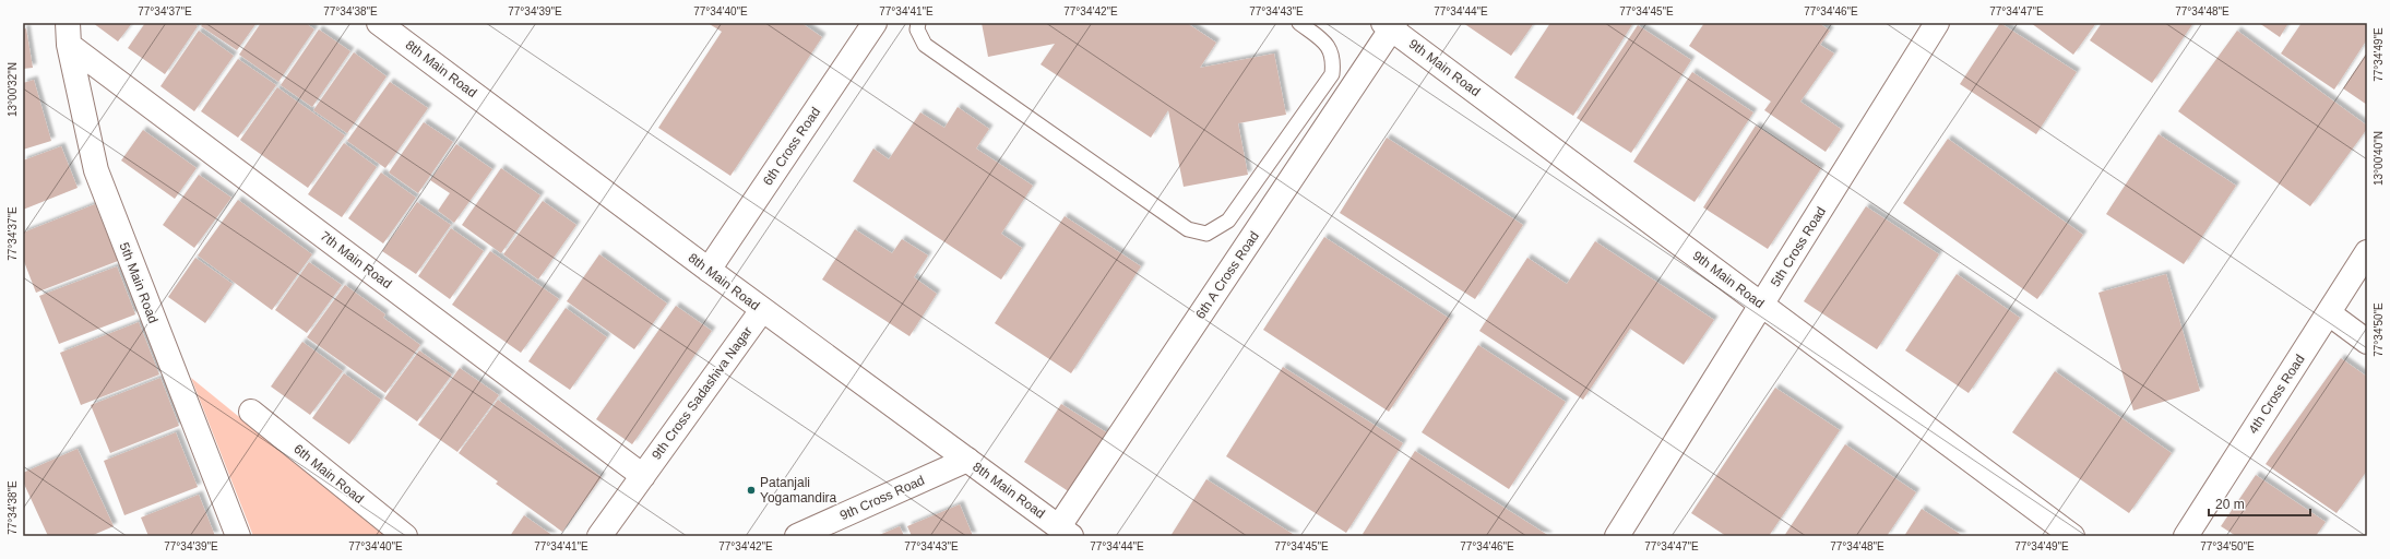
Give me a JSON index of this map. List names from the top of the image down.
{
  "streets": {
    "street": [
      "9th Main Road",
      "8th Main Road",
      "6th Cross Road",
      "5th Cross Road",
      "7th Main Road",
      "6th A Cross Road",
      "5th Main Road",
      "9th Cross Sadashiva Nagar",
      "4th Cross Road",
      "6th Main Road",
      "9th Cross Road"
    ]
  },
  "crossings": [
    ["9th Main Road", "5th Cross Road"],
    ["9th Main Road", "6th A Cross Road"],
    ["8th Main Road", "6th Cross Road"],
    ["8th Main Road", "6th A Cross Road"],
    ["8th Main Road", "9th Cross Sadashiva Nagar"],
    ["8th Main Road", "9th Cross Road"],
    ["7th Main Road", "5th Main Road"],
    ["7th Main Road", "9th Cross Sadashiva Nagar"]
  ],
  "places": ["Patanjali Yogamandira"],
  "scale_bar": "20 m",
  "coordinates": [
    "77°34'37\"E",
    "77°34'38\"E",
    "77°34'39\"E",
    "77°34'40\"E",
    "77°34'41\"E",
    "77°34'42\"E",
    "77°34'43\"E",
    "77°34'44\"E",
    "77°34'45\"E",
    "77°34'46\"E",
    "77°34'47\"E",
    "77°34'48\"E",
    "77°34'49\"E",
    "13°00'32\"N",
    "13°00'40\"N",
    "77°34'50\"E"
  ]
}
